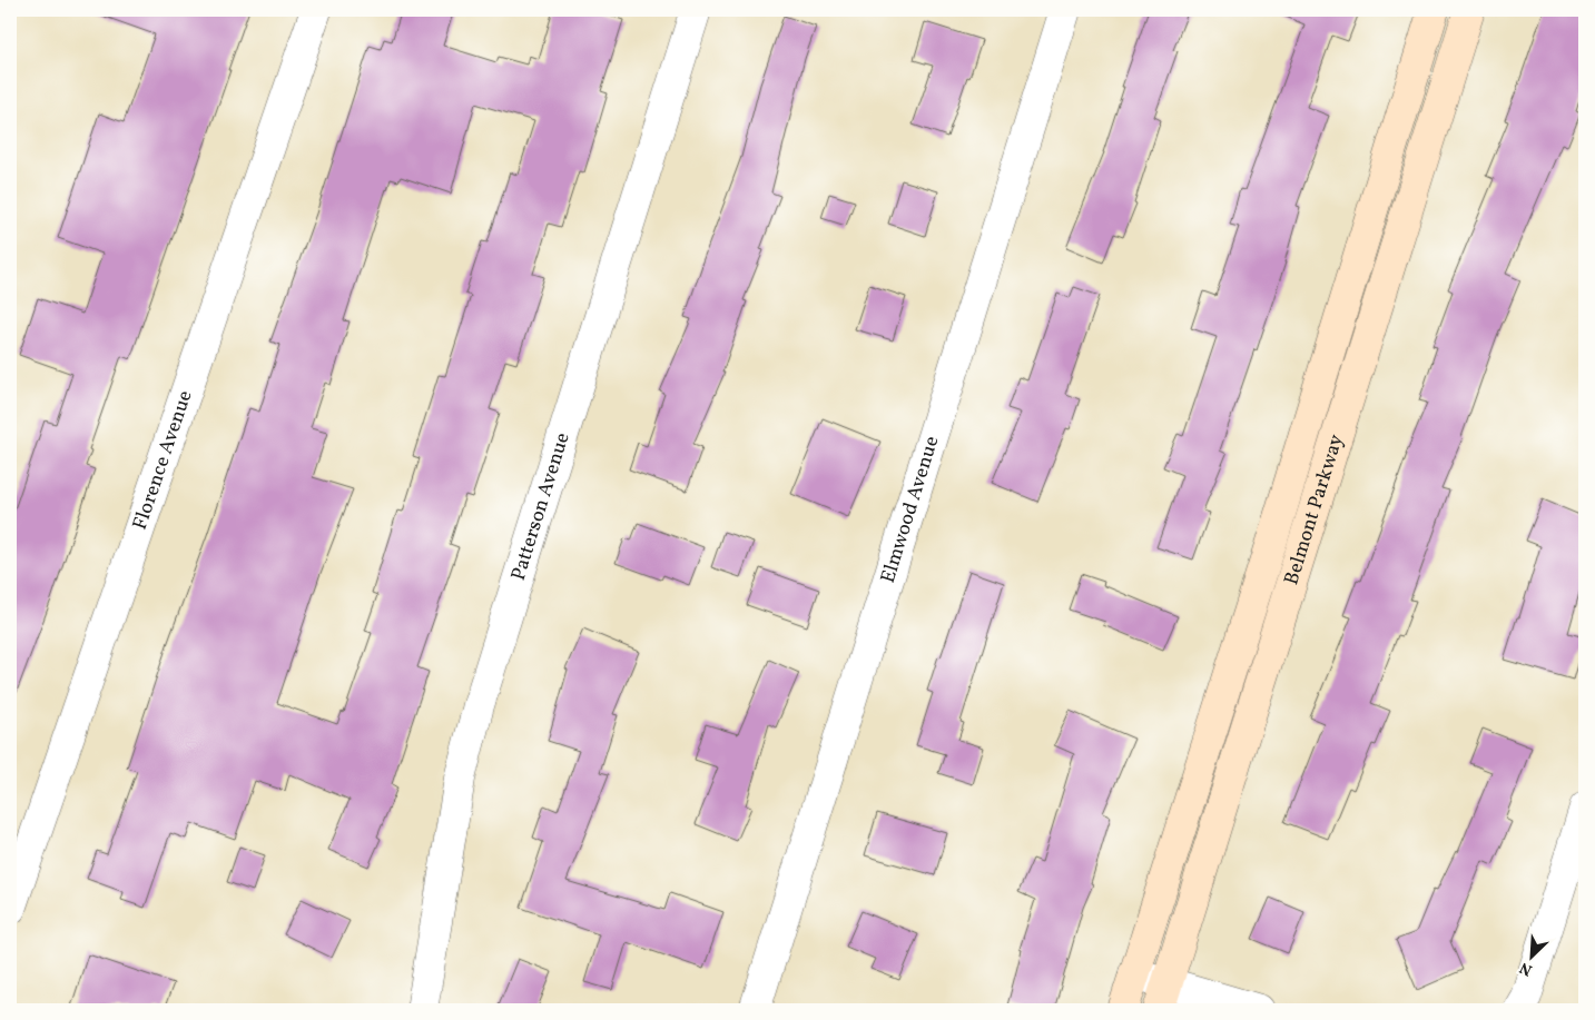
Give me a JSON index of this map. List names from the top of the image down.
{
  "streets": {
    "street": [
      "Florence Avenue",
      "Patterson Avenue",
      "Elmwood Avenue",
      "Belmont Parkway"
    ]
  },
  "north": "bottom left"
}
